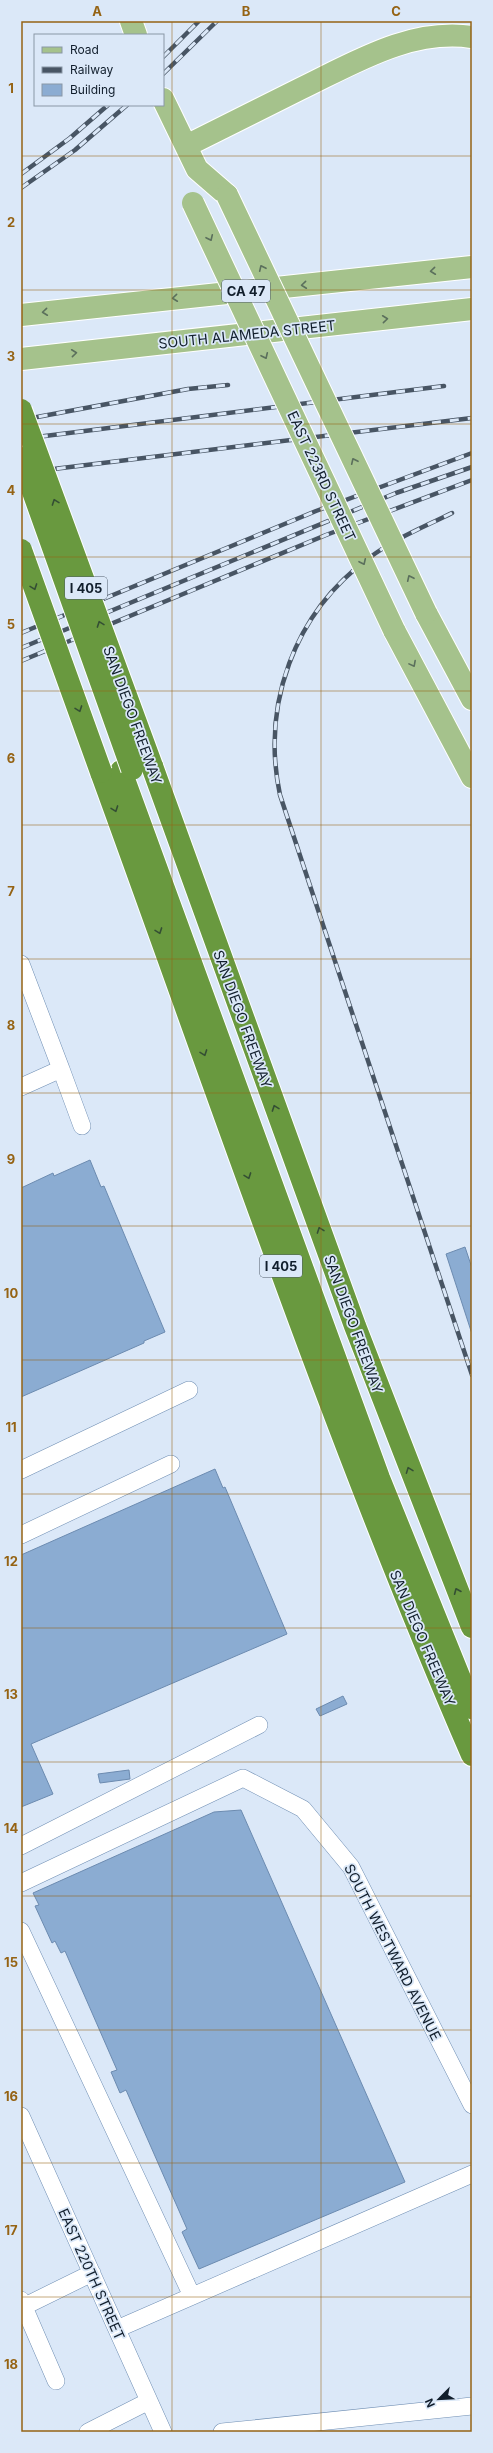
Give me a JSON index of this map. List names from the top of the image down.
{
  "streets": {
    "highway": ["I 405", "SAN DIEGO FREEWAY"],
    "main road": ["CA 47", "SOUTH ALAMEDA STREET", "EAST 223RD STREET"],
    "street": ["SOUTH WESTWARD AVENUE", "EAST 220TH STREET"]
  },
  "legend": ["Road", "Railway", "Building"],
  "north": "bottom left",
  "grid": {
    "columns": ["A", "B", "C"],
    "rows": [
      "1",
      "2",
      "3",
      "4",
      "5",
      "6",
      "7",
      "8",
      "9",
      "10",
      "11",
      "12",
      "13",
      "14",
      "15",
      "16",
      "17",
      "18"
    ]
  }
}
